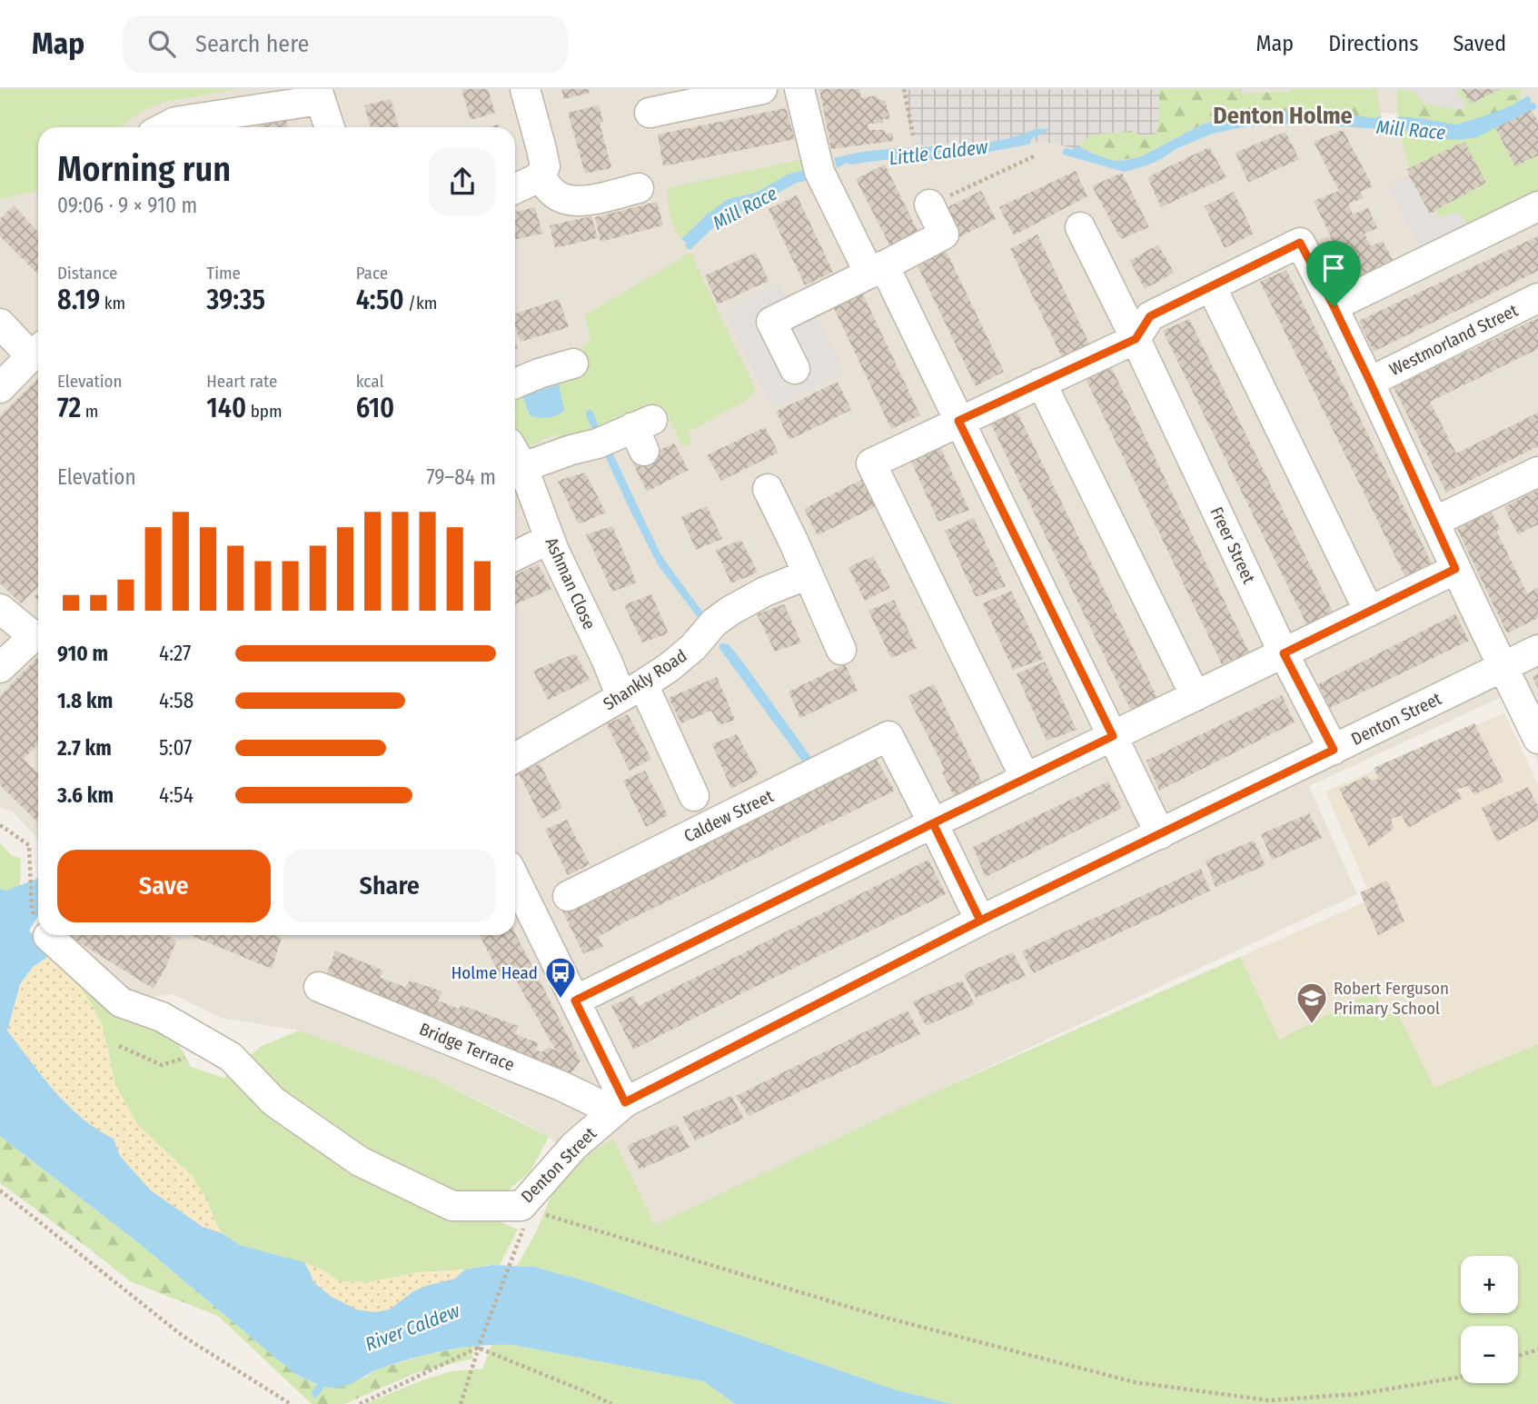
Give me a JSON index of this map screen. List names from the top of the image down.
{
  "streets": {
    "street": [
      "Westmorland Street",
      "Freer Street",
      "Ashman Close",
      "Shankly Road",
      "Denton Street",
      "Caldew Street",
      "Bridge Terrace"
    ]
  },
  "crossings": [
    ["Freer Street", "Denton Street"],
    ["Ashman Close", "Shankly Road"],
    ["Denton Street", "Bridge Terrace"]
  ],
  "districts": ["Denton Holme"],
  "water": ["Mill Race", "Little Caldew", "River Caldew"],
  "places": {
    "bus stop": ["Holme Head"],
    "school or university": ["Robert Ferguson Primary School"]
  },
  "page": {
    "header": "Map",
    "search": "Search here",
    "nav": ["Map", "Directions", "Saved"],
    "heading": ["Morning run", "09:06 · 9 × 910 m"],
    "stats": [
      ["Distance", "8.19 km"],
      ["Time", "39:35"],
      ["Pace", "4:50 /km"],
      ["Elevation", "72 m"],
      ["Heart rate", "140 bpm"],
      ["kcal", "610"]
    ],
    "chart": ["Elevation", "79–84 m"],
    "list": [
      {
        "name": "910 m",
        "note": "4:27"
      },
      {
        "name": "1.8 km",
        "note": "4:58"
      },
      {
        "name": "2.7 km",
        "note": "5:07"
      },
      {
        "name": "3.6 km",
        "note": "4:54"
      }
    ],
    "buttons": ["Save", "Share"],
    "map_buttons": ["+", "−"]
  }
}
